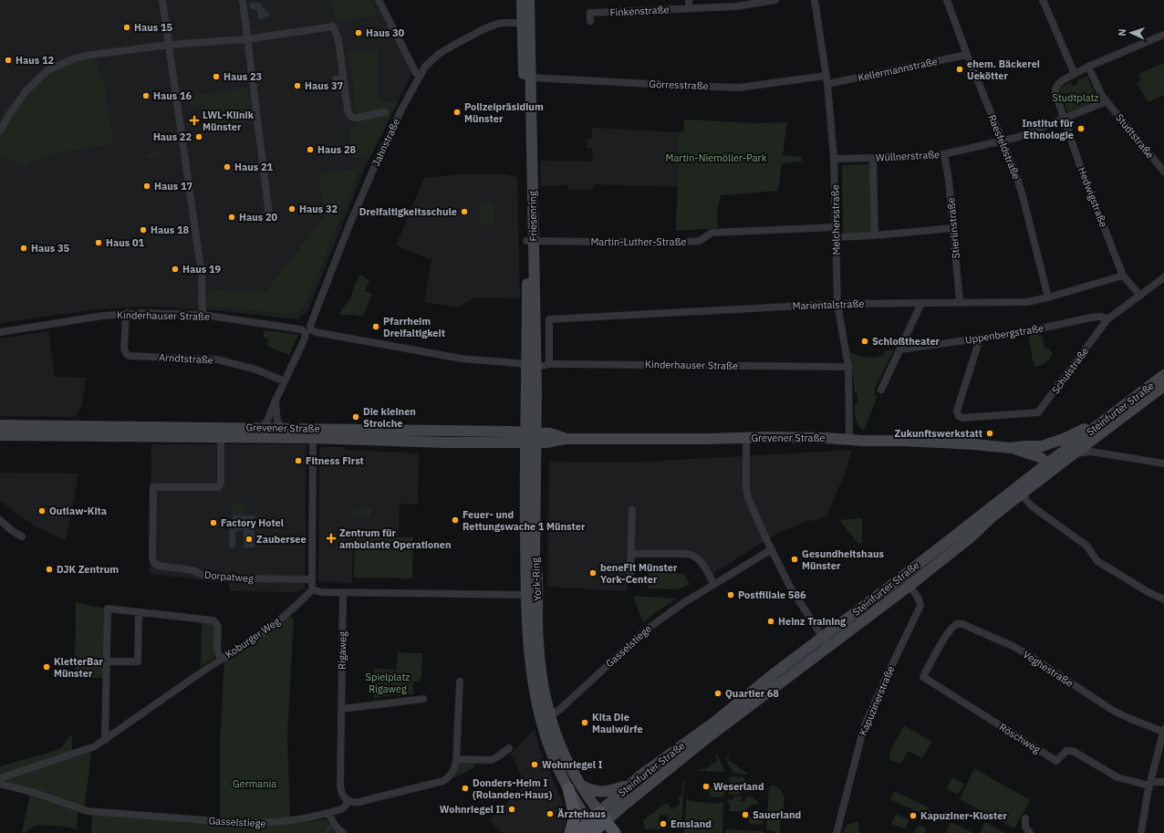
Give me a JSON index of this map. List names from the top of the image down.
{
  "streets": {
    "main road": [
      "Friesenring",
      "Steinfurter Straße",
      "Grevener Straße",
      "York-Ring"
    ],
    "street": [
      "Finkenstraße",
      "Kellermannstraße",
      "Görresstraße",
      "Studtstraße",
      "Jahnstraße",
      "Raesfeldstraße",
      "Wüllnerstraße",
      "Hedwigstraße",
      "Melchersstraße",
      "Stierlinstraße",
      "Martin-Luther-Straße",
      "Marientalstraße",
      "Kinderhauser Straße",
      "Uppenbergstraße",
      "Arndtstraße",
      "Schulstraße",
      "Dorpatweg",
      "Koburger Weg",
      "Gasselstiege",
      "Rigaweg",
      "Veghestraße",
      "Kapuzinerstraße",
      "Röschweg"
    ]
  },
  "crossings": [
    ["Kellermannstraße", "Raesfeldstraße"],
    ["Kellermannstraße", "Melchersstraße"],
    ["Görresstraße", "Friesenring"],
    ["Görresstraße", "Melchersstraße"],
    ["Jahnstraße", "Friesenring"],
    ["Jahnstraße", "Kinderhauser Straße"],
    ["Jahnstraße", "Arndtstraße"],
    ["Jahnstraße", "Grevener Straße"],
    ["Raesfeldstraße", "Wüllnerstraße"],
    ["Raesfeldstraße", "Marientalstraße"],
    ["Wüllnerstraße", "Hedwigstraße"],
    ["Wüllnerstraße", "Melchersstraße"],
    ["Wüllnerstraße", "Stierlinstraße"],
    ["Hedwigstraße", "Marientalstraße"],
    ["Friesenring", "Martin-Luther-Straße"],
    ["Friesenring", "Kinderhauser Straße"],
    ["Friesenring", "Grevener Straße"],
    ["Friesenring", "York-Ring"],
    ["Melchersstraße", "Martin-Luther-Straße"],
    ["Melchersstraße", "Marientalstraße"],
    ["Melchersstraße", "Kinderhauser Straße"],
    ["Melchersstraße", "Grevener Straße"],
    ["Stierlinstraße", "Marientalstraße"],
    ["Marientalstraße", "Kinderhauser Straße"],
    ["Kinderhauser Straße", "Arndtstraße"],
    ["Uppenbergstraße", "Schulstraße"],
    ["Steinfurter Straße", "Grevener Straße"],
    ["Steinfurter Straße", "York-Ring"],
    ["Steinfurter Straße", "Kapuzinerstraße"],
    ["Grevener Straße", "Dorpatweg"],
    ["Grevener Straße", "York-Ring"],
    ["York-Ring", "Gasselstiege"],
    ["Gasselstiege", "Rigaweg"],
    ["Veghestraße", "Röschweg"]
  ],
  "parks": [
    "Studtplatz",
    "Martin-Niemöller-Park",
    "Spielplatz Rigaweg",
    "Germania"
  ],
  "places": {
    "other": [
      "Haus 15",
      "Haus 30",
      "Haus 12",
      "ehem. Bäckerei Uekötter",
      "Haus 23",
      "Haus 37",
      "Haus 16",
      "Polizeipräsidium Münster",
      "Institut für Ethnologie",
      "Haus 22",
      "Haus 28",
      "Haus 21",
      "Haus 17",
      "Haus 32",
      "Dreifaltigkeitsschule",
      "Haus 20",
      "Haus 18",
      "Haus 01",
      "Haus 35",
      "Haus 19",
      "Pfarrheim Dreifaltigkeit",
      "Schloßtheater",
      "Die kleinen Strolche",
      "Zukunftswerkstatt",
      "Fitness First",
      "Outlaw-Kita",
      "Feuer- und Rettungswache 1 Münster",
      "Factory Hotel",
      "Zaubersee",
      "Gesundheitshaus Münster",
      "DJK Zentrum",
      "beneFit Münster York-Center",
      "Postfiliale 586",
      "Heinz Training",
      "KletterBar Münster",
      "Quartier 68",
      "Kita Die Maulwürfe",
      "Wohnriegel I",
      "Weserland",
      "Donders-Heim I (Rolanden-Haus)",
      "Wohnriegel II",
      "Ärztehaus",
      "Sauerland",
      "Kapuziner-Kloster",
      "Emsland"
    ],
    "health": ["LWL-Klinik Münster", "Zentrum für ambulante Operationen"]
  },
  "north": "left"
}
